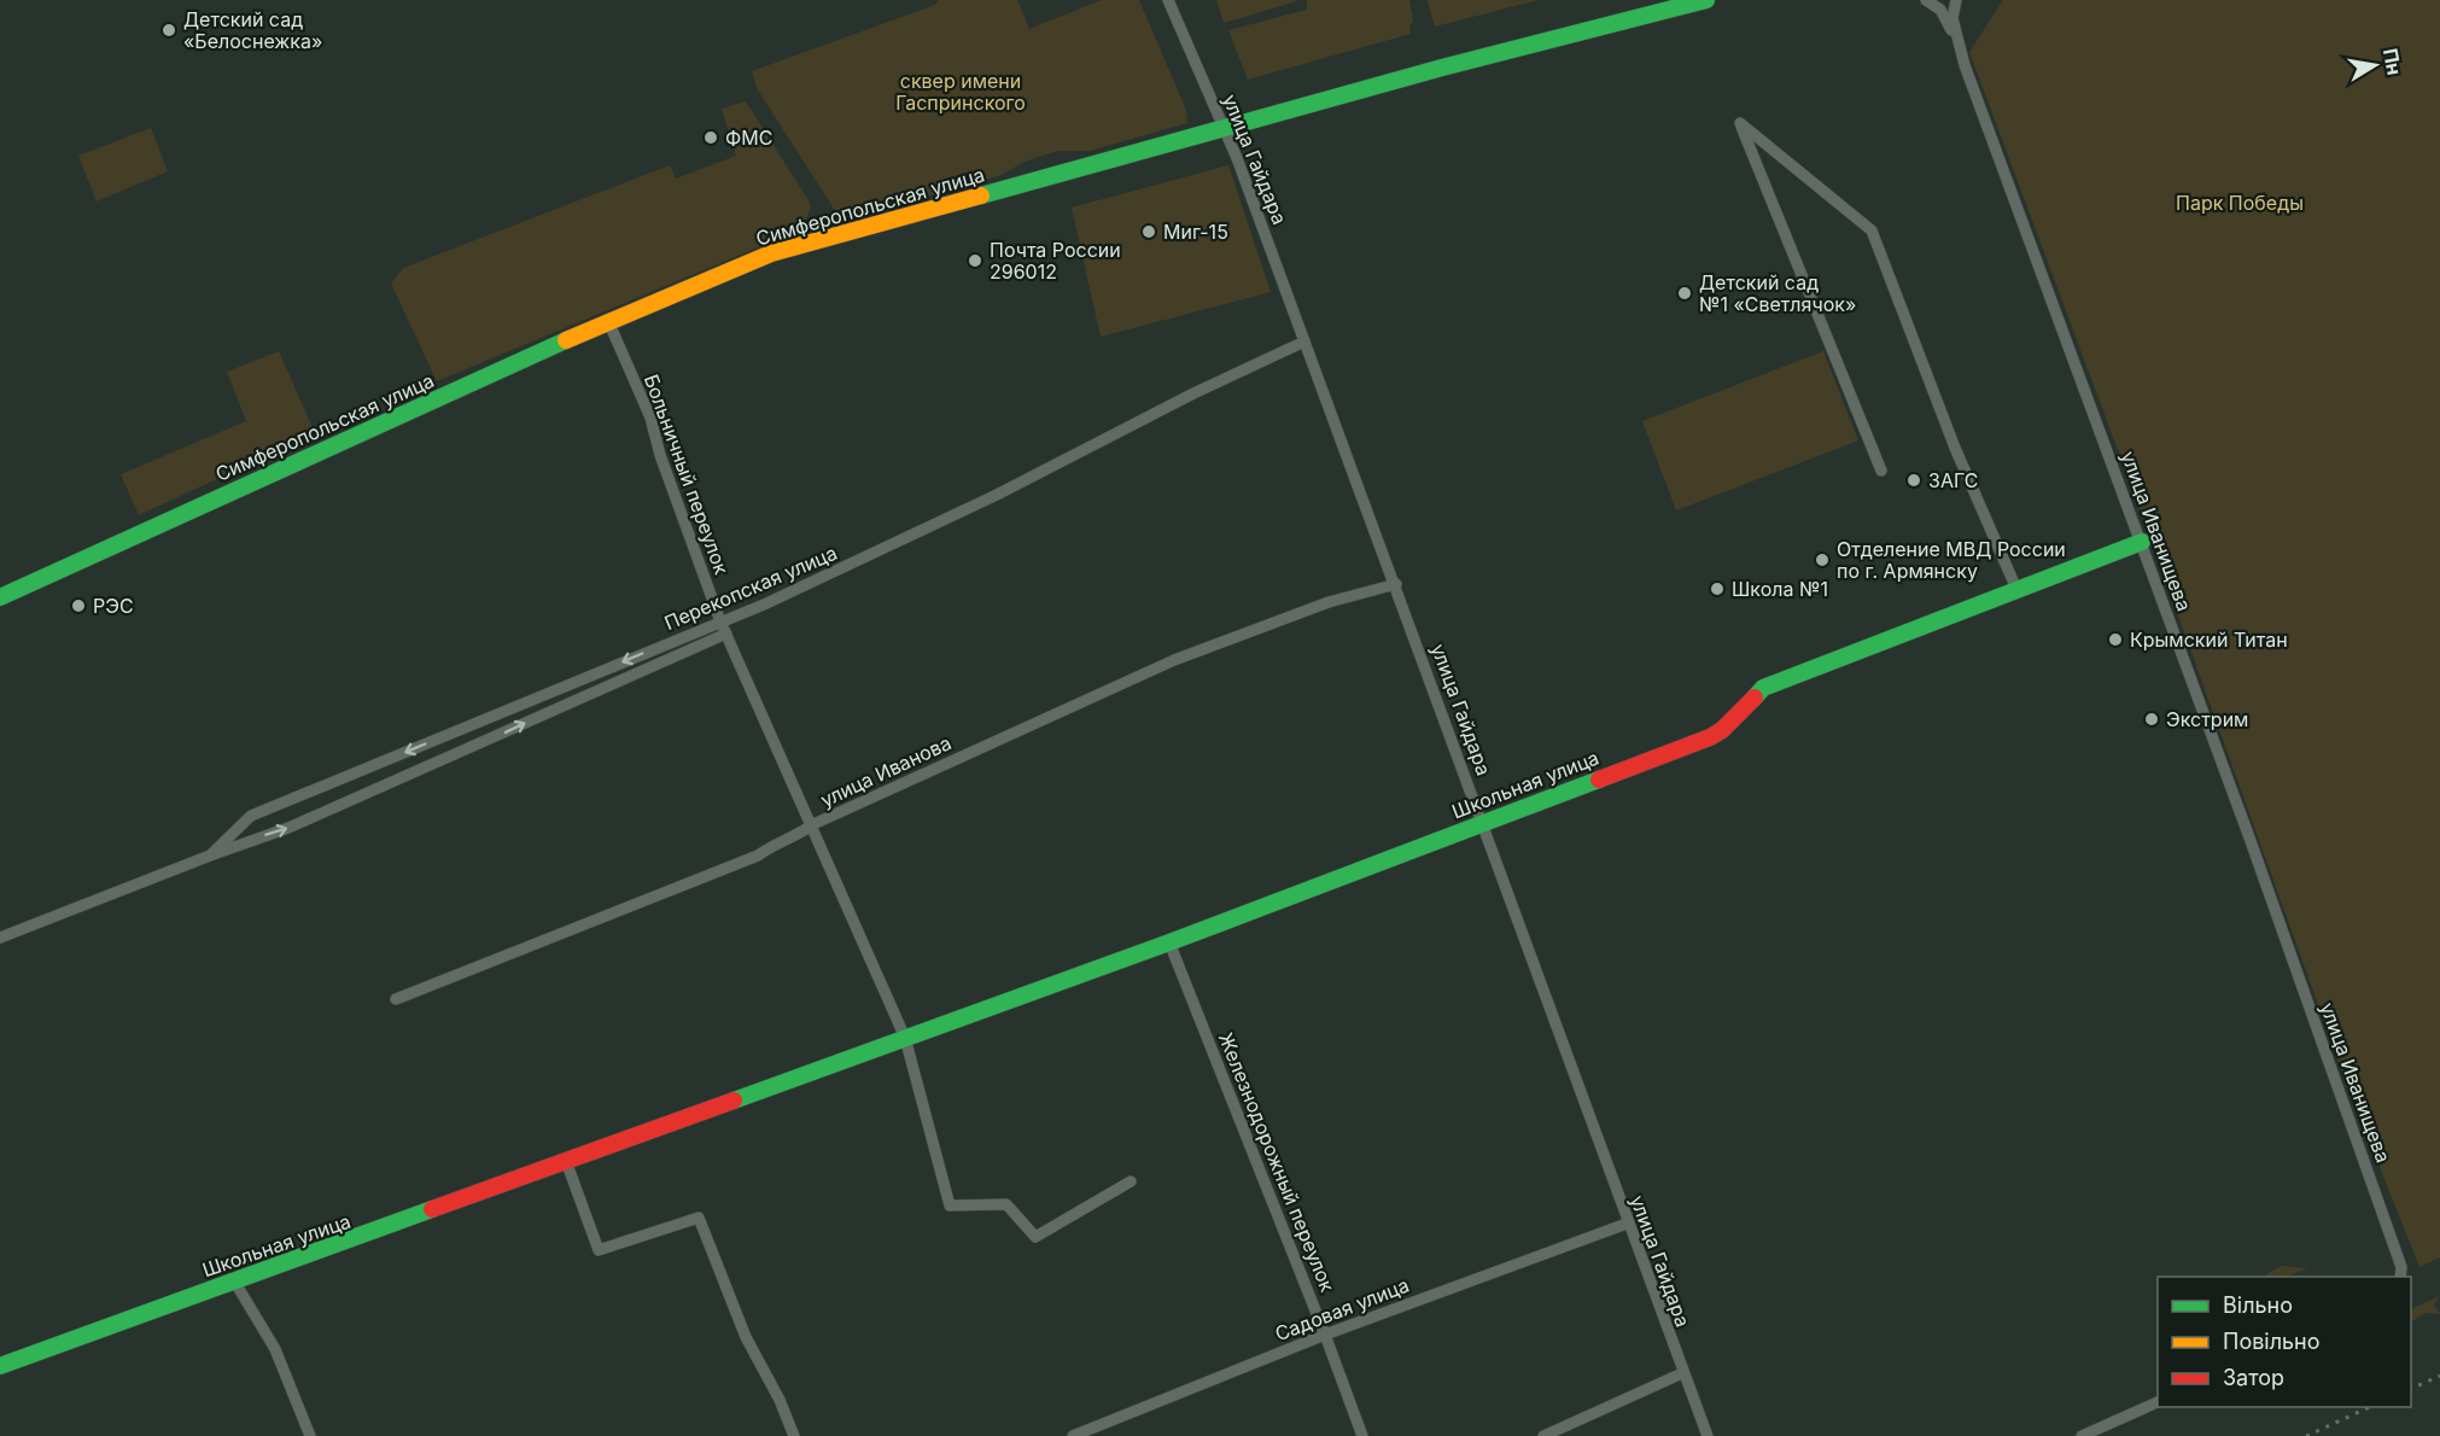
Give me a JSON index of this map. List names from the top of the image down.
{
  "streets": {
    "main road": ["Симферопольская улица", "Школьная улица"],
    "street": [
      "улица Гайдара",
      "Больничный переулок",
      "улица Иванищева",
      "Перекопская улица",
      "улица Иванова",
      "Железнодорожный переулок",
      "Садовая улица"
    ]
  },
  "crossings": [
    ["улица Гайдара", "Симферопольская улица"],
    ["улица Гайдара", "Перекопская улица"],
    ["улица Гайдара", "улица Иванова"],
    ["улица Гайдара", "Школьная улица"],
    ["улица Гайдара", "Садовая улица"],
    ["Симферопольская улица", "Больничный переулок"],
    ["Больничный переулок", "Перекопская улица"],
    ["Больничный переулок", "улица Иванова"],
    ["Больничный переулок", "Школьная улица"],
    ["улица Иванищева", "Школьная улица"],
    ["Школьная улица", "Железнодорожный переулок"],
    ["Железнодорожный переулок", "Садовая улица"]
  ],
  "parks": ["сквер имени Гаспринского", "Парк Победы"],
  "places": [
    "Детский сад «Белоснежка»",
    "ФМС",
    "Миг-15",
    "Почта России 296012",
    "Детский сад №1 «Светлячок»",
    "ЗАГС",
    "Отделение МВД России по г. Армянску",
    "Школа №1",
    "РЭС",
    "Крымский Титан",
    "Экстрим"
  ],
  "legend": ["Вільно", "Повільно", "Затор"],
  "north": "right"
}
